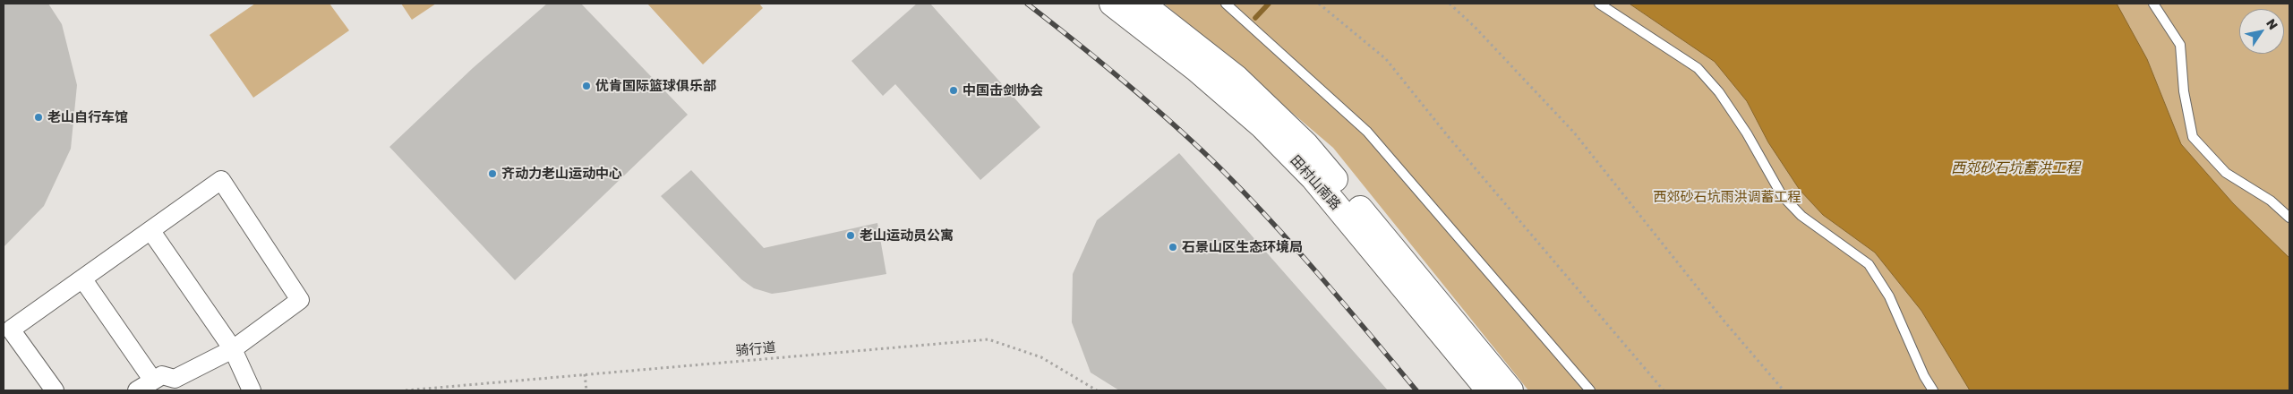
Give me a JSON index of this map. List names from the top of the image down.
{
  "streets": {
    "main road": ["田村山南路"],
    "path": ["骑行道"]
  },
  "water": ["西郊砂石坑蓄洪工程"],
  "parks": ["西郊砂石坑雨洪调蓄工程"],
  "places": [
    "优肯国际篮球俱乐部",
    "中国击剑协会",
    "老山自行车馆",
    "齐动力老山运动中心",
    "老山运动员公寓",
    "石景山区生态环境局"
  ],
  "north": "top right"
}
